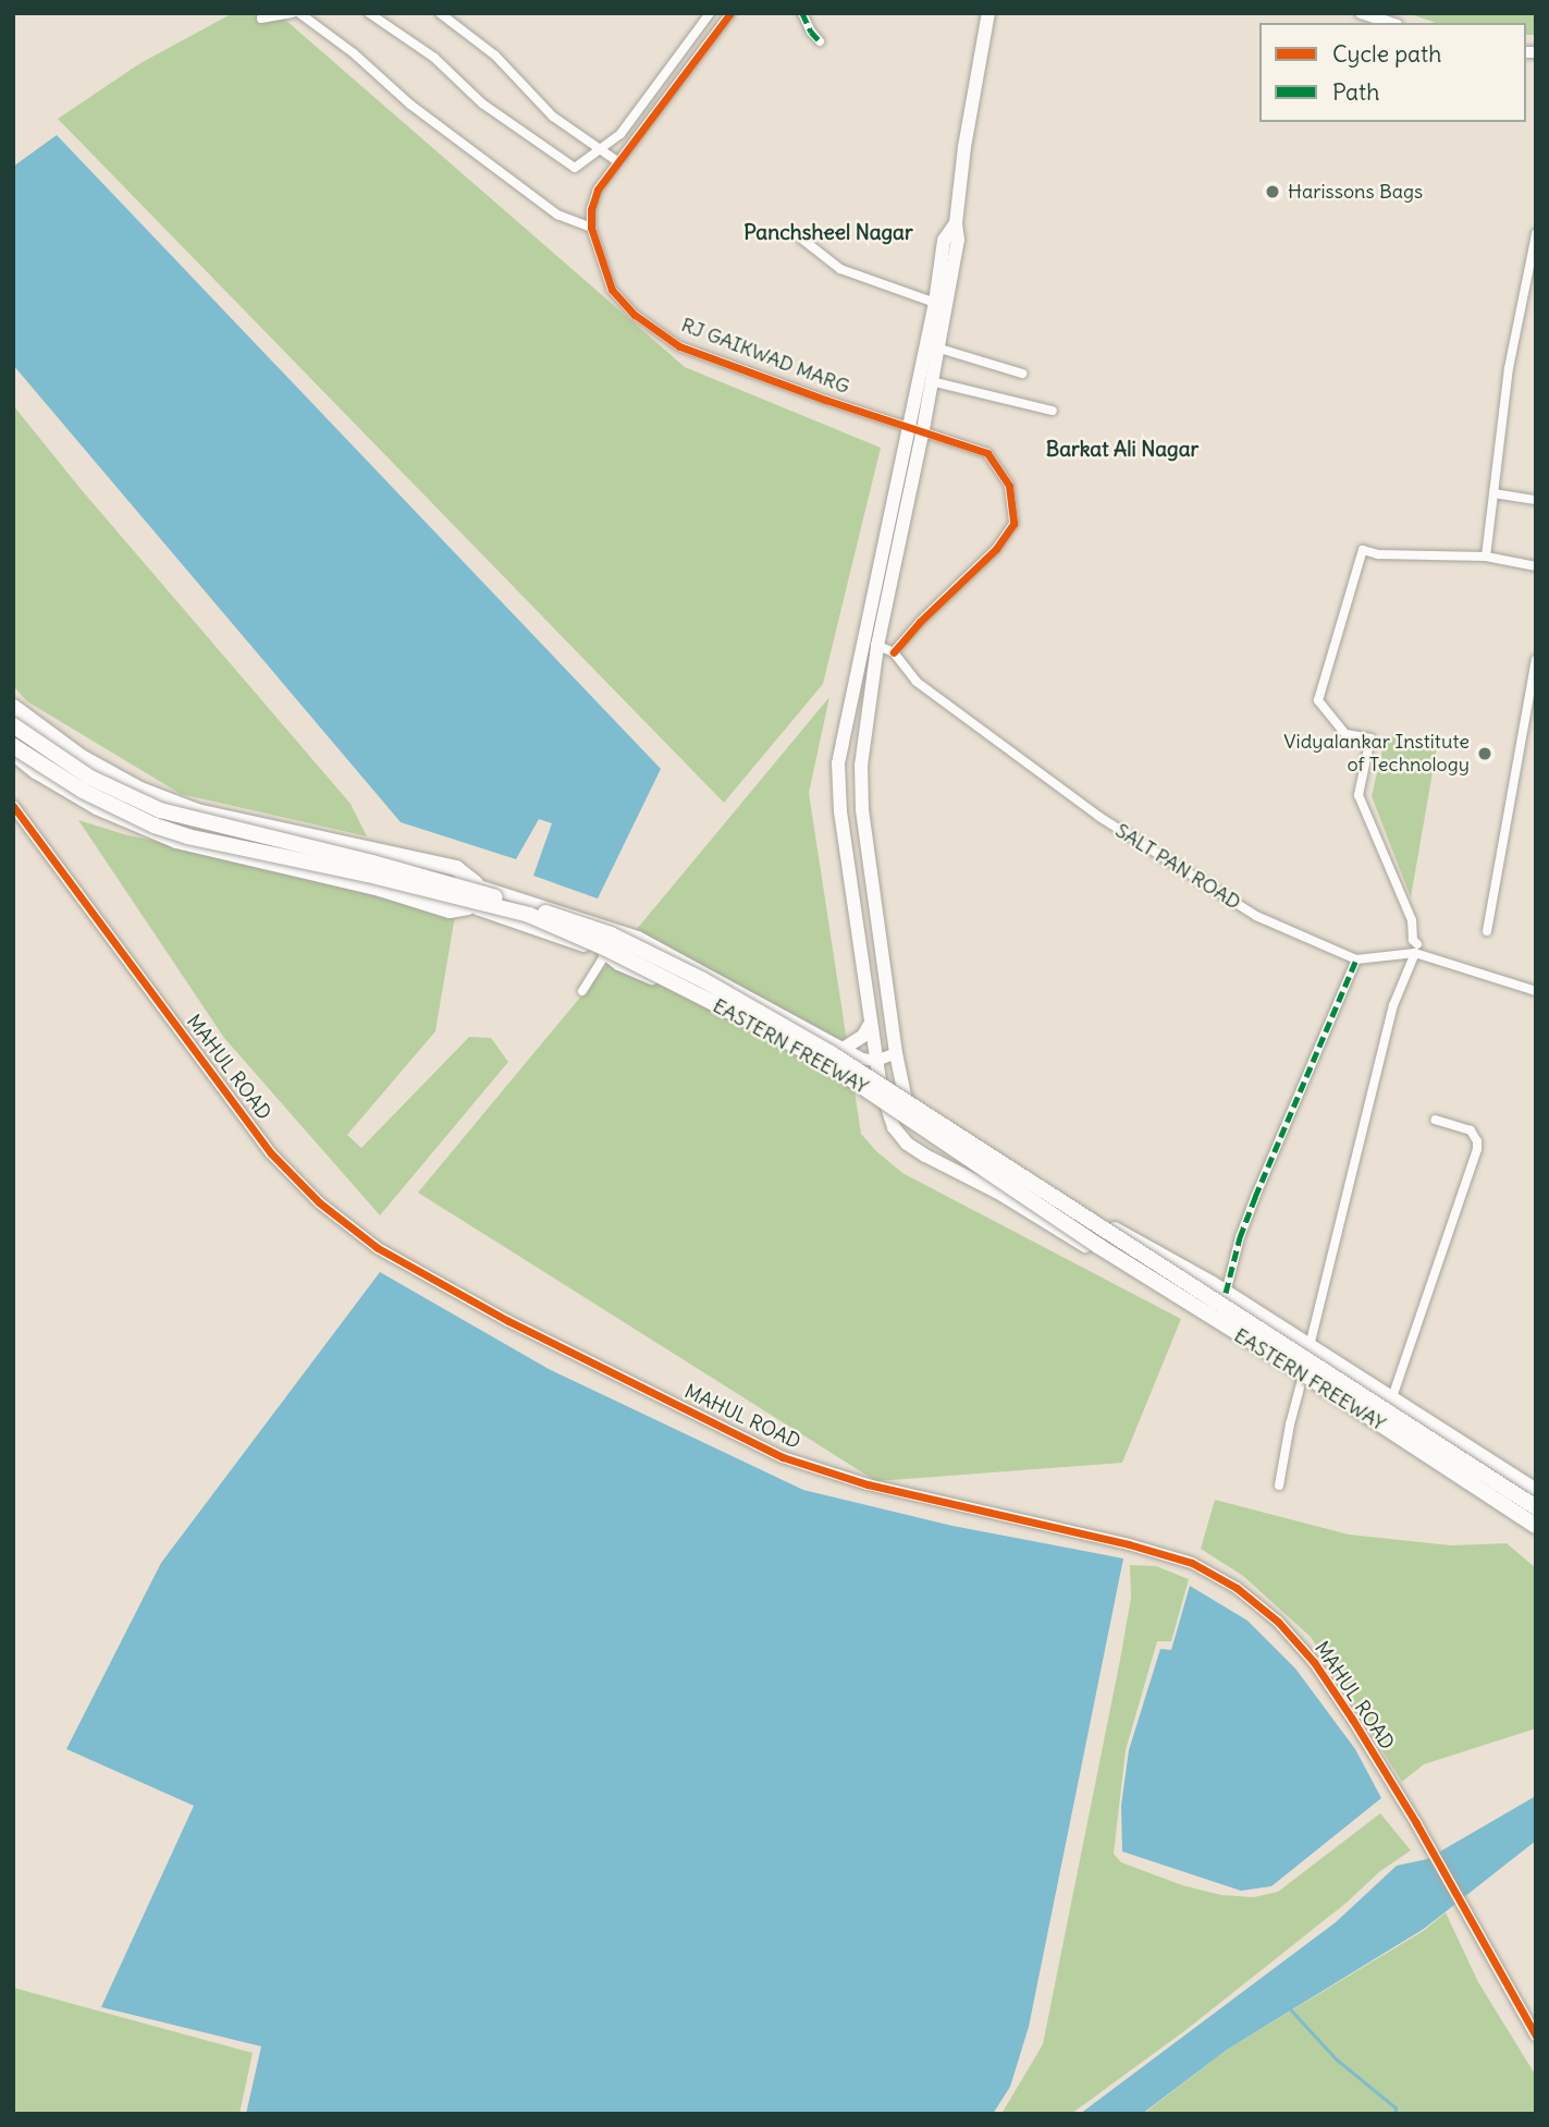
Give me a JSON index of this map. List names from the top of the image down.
{
  "streets": {
    "highway": ["EASTERN FREEWAY"],
    "street": ["RJ GAIKWAD MARG", "SALT PAN ROAD", "MAHUL ROAD"]
  },
  "crossings": [
    ["RJ GAIKWAD MARG", "SALT PAN ROAD"]
  ],
  "districts": ["Panchsheel Nagar", "Barkat Ali Nagar"],
  "places": ["Harissons Bags", "Vidyalankar Institute of Technology"],
  "legend": ["Cycle path", "Path"]
}
